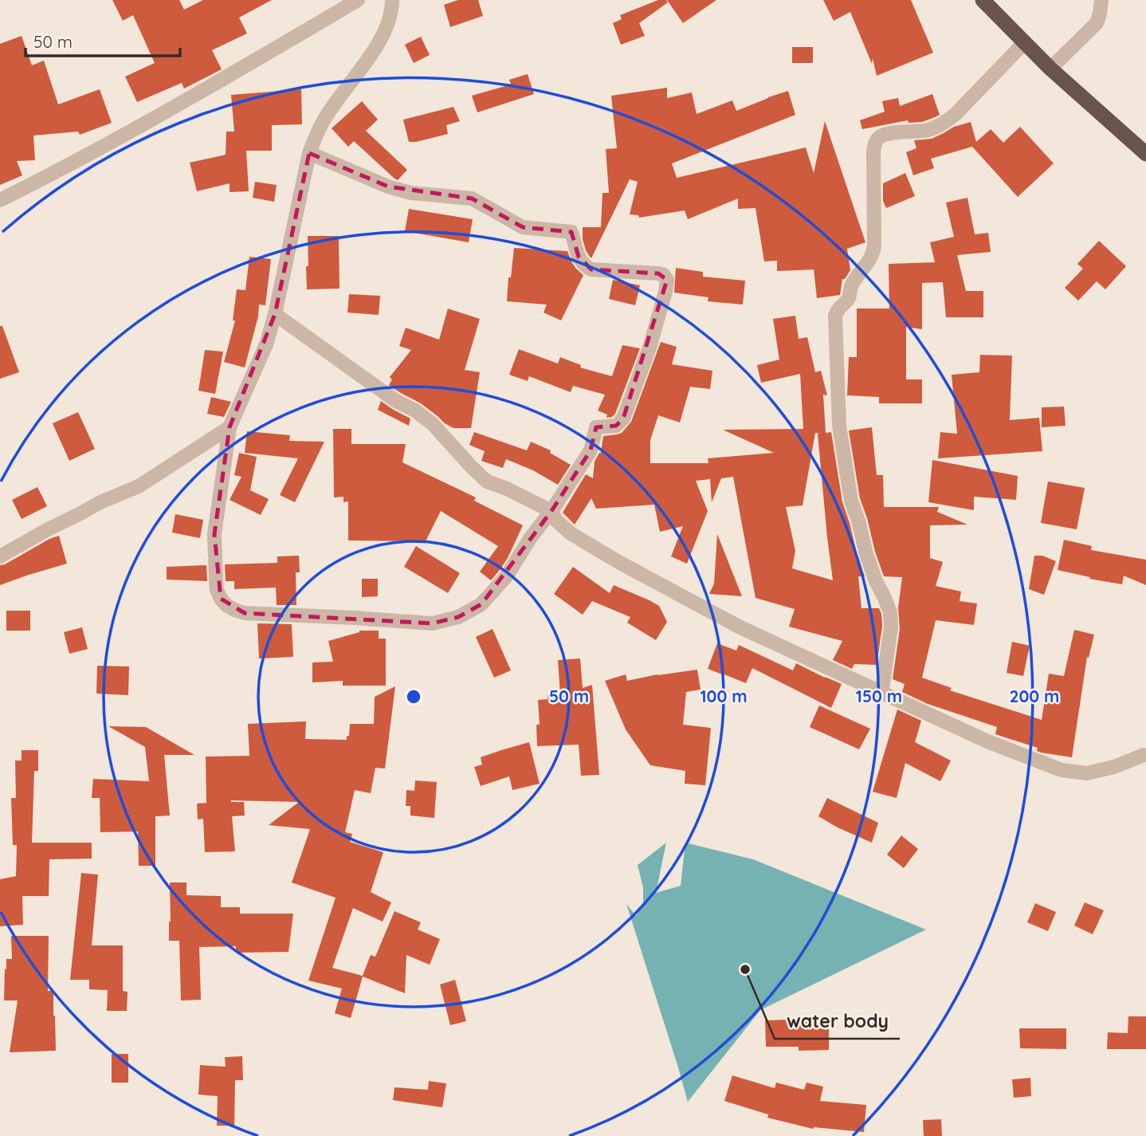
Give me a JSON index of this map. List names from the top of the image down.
{
  "places": ["water body"],
  "scale_bar": "50 m",
  "rings": [
    "50 m",
    "100 m",
    "150 m",
    "200 m"
  ]
}
